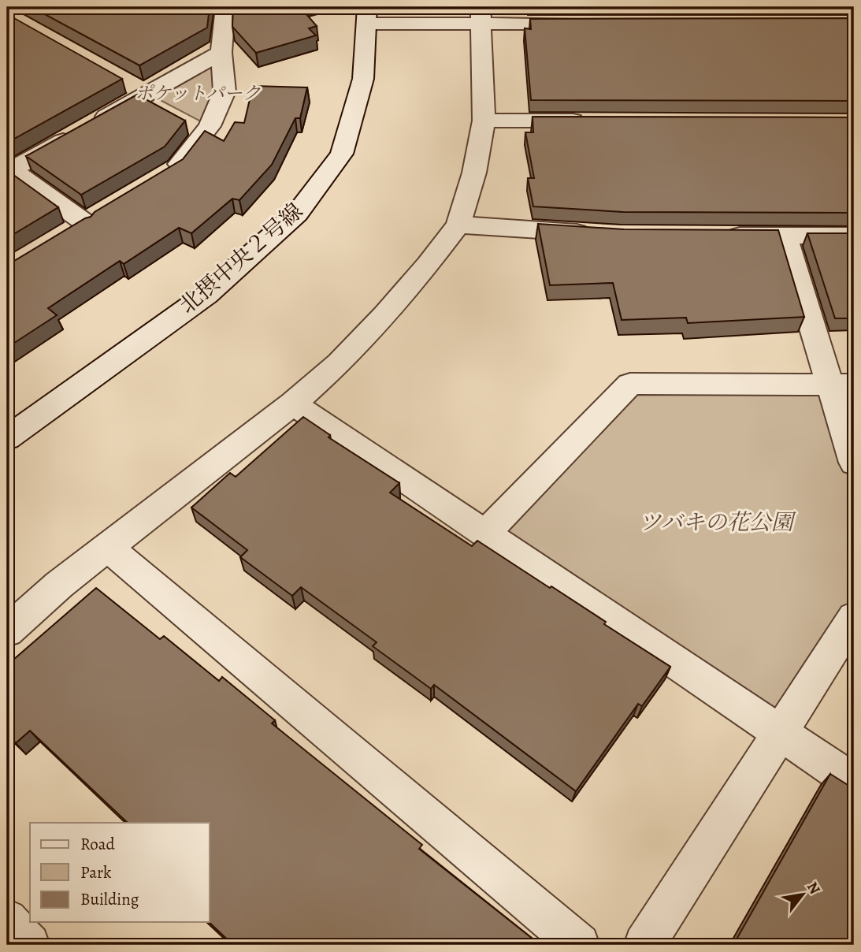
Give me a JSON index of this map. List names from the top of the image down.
{
  "streets": {
    "street": ["北摂中央２号線"]
  },
  "parks": ["ポケットパーク", "ツバキの花公園"],
  "legend": ["Road", "Park", "Building"],
  "north": "top right"
}
